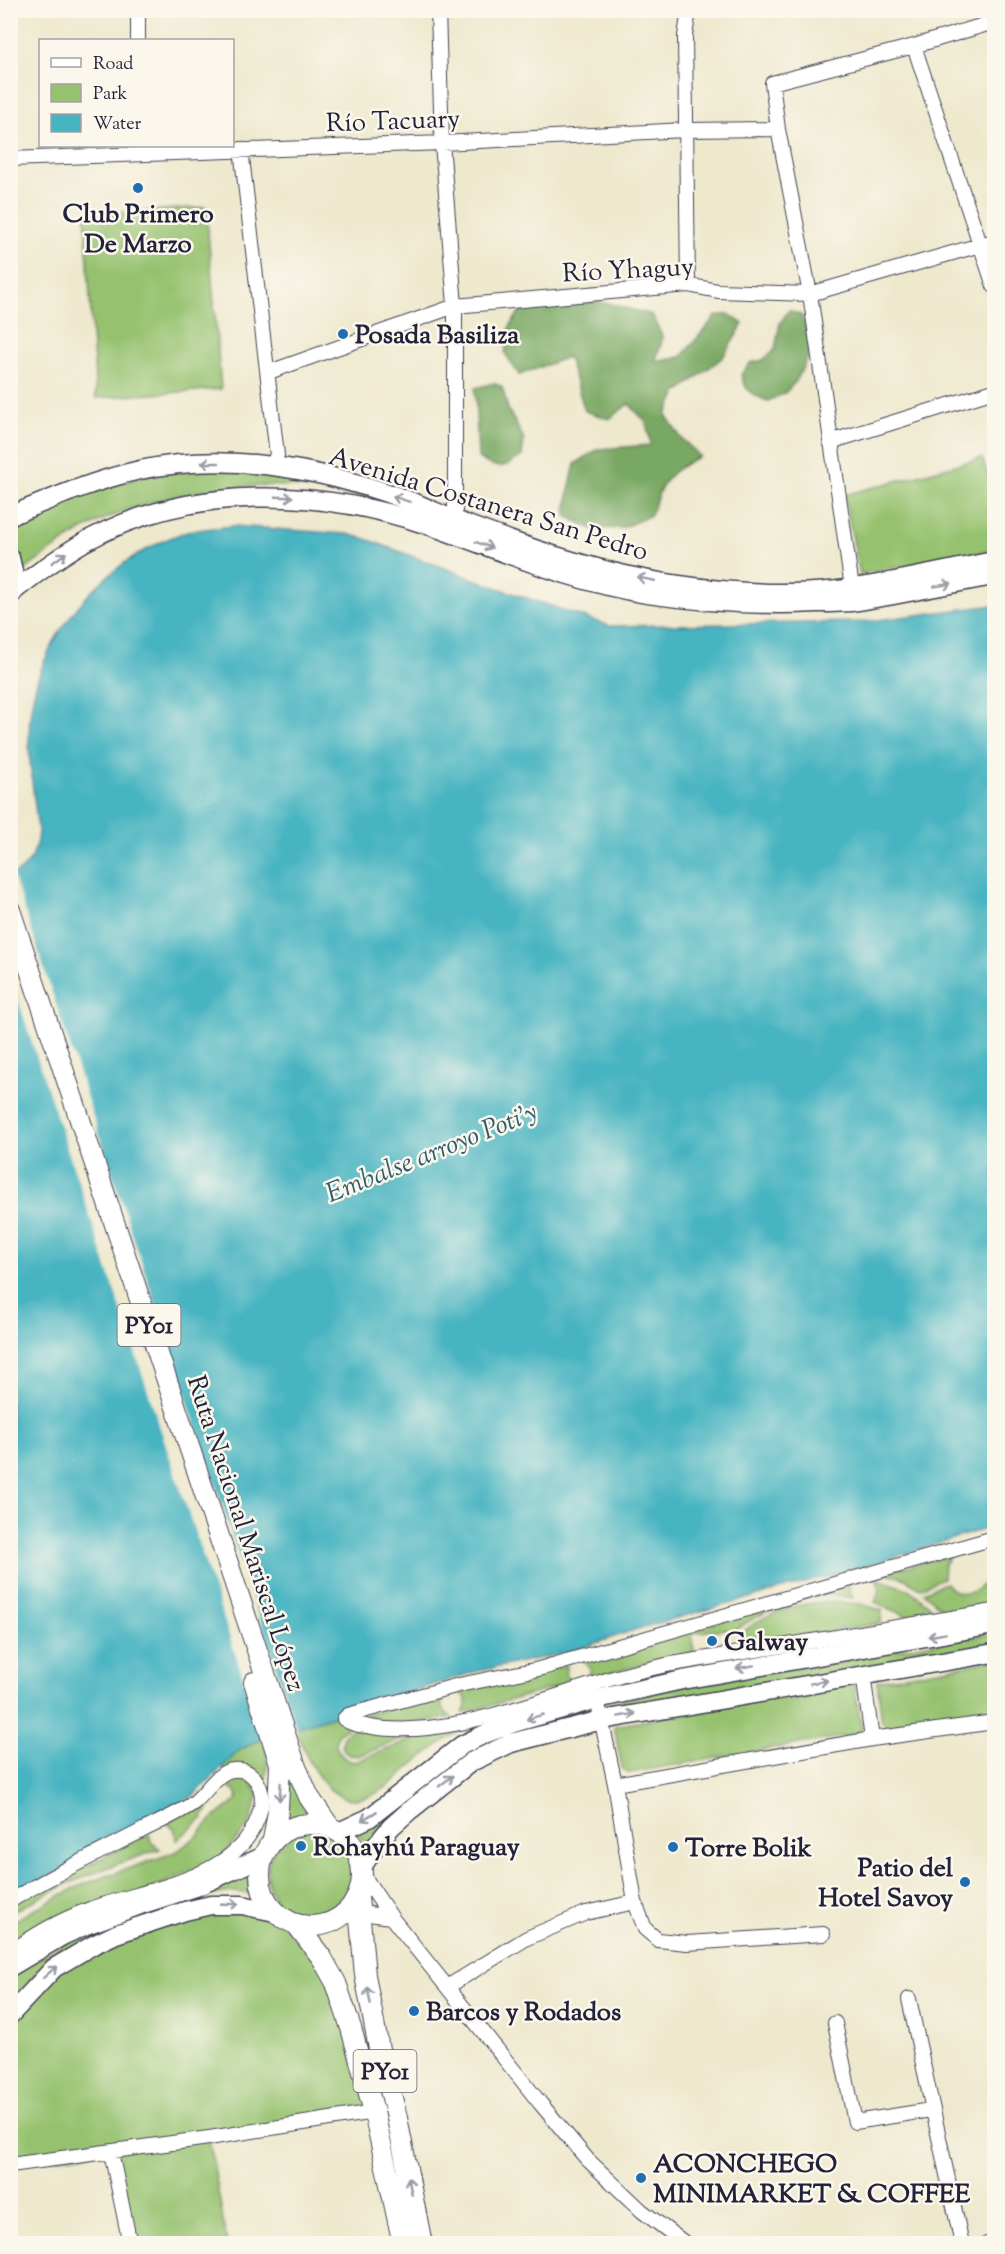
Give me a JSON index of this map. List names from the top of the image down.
{
  "streets": {
    "highway": ["PY01", "Ruta Nacional Mariscal López"],
    "main road": ["Avenida Costanera San Pedro"],
    "street": ["Río Tacuary", "Río Yhaguy"]
  },
  "crossings": [
    ["PY01", "Ruta Nacional Mariscal López"]
  ],
  "water": ["Embalse arroyo Poti'y"],
  "places": [
    "Club Primero De Marzo",
    "Posada Basiliza",
    "Galway",
    "Rohayhú Paraguay",
    "Torre Bolik",
    "Patio del Hotel Savoy",
    "Barcos y Rodados",
    "ACONCHEGO MINIMARKET & COFFEE"
  ],
  "legend": ["Road", "Park", "Water"]
}
